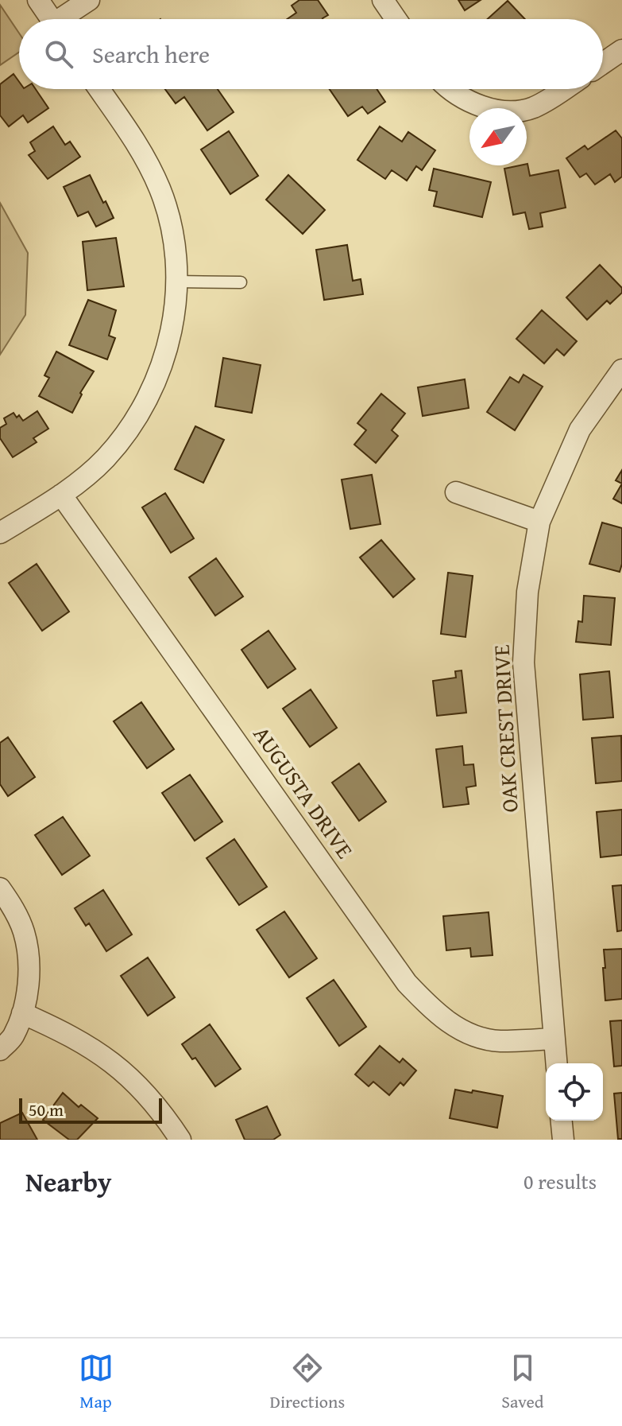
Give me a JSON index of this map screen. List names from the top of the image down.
{
  "streets": {
    "street": ["OAK CREST DRIVE", "AUGUSTA DRIVE"]
  },
  "crossings": [
    ["OAK CREST DRIVE", "AUGUSTA DRIVE"]
  ],
  "scale_bar": "50 m",
  "north": "bottom left",
  "page": {
    "search": "Search here",
    "scale": "50 m",
    "heading": ["Nearby", "0 results"],
    "nav": ["Map", "Directions", "Saved"]
  }
}
